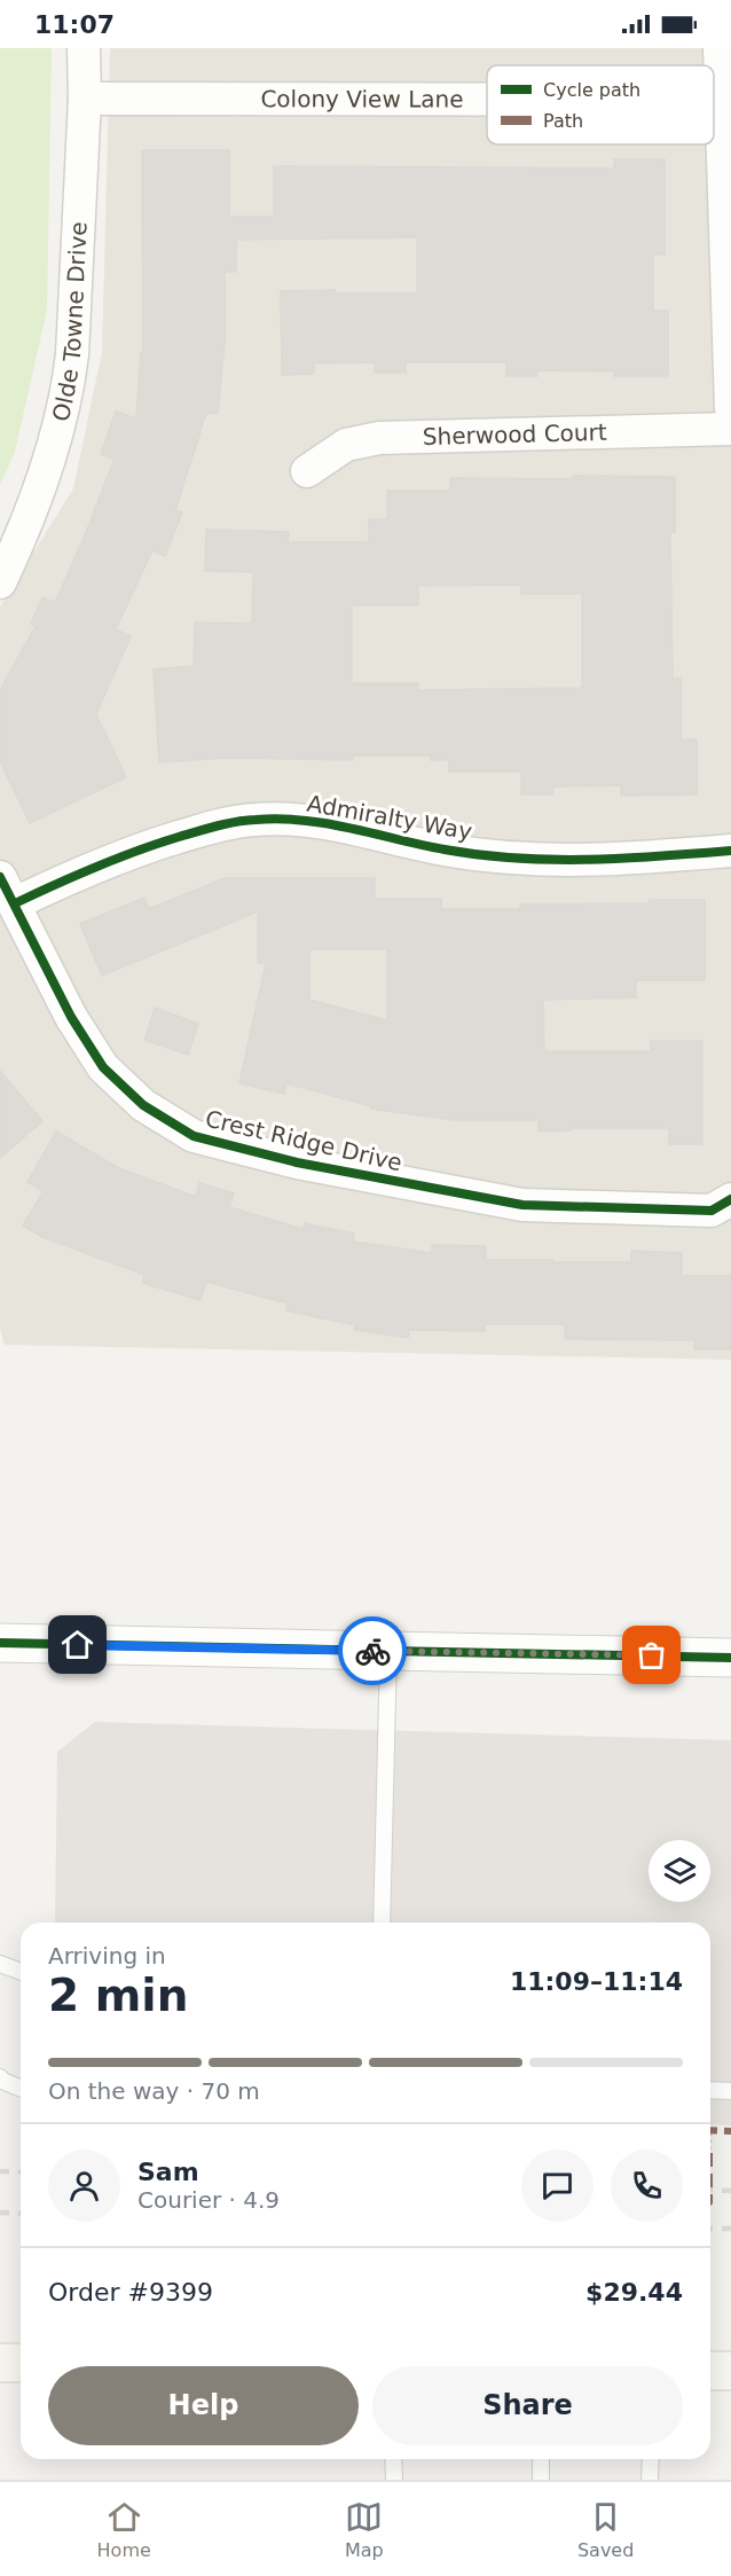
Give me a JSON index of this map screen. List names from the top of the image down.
{
  "streets": {
    "street": [
      "Colony View Lane",
      "Olde Towne Drive",
      "Sherwood Court",
      "Admiralty Way",
      "Crest Ridge Drive"
    ]
  },
  "crossings": [
    ["Colony View Lane", "Olde Towne Drive"],
    ["Admiralty Way", "Crest Ridge Drive"]
  ],
  "legend": ["Cycle path", "Path"],
  "page": {
    "status": "11:07",
    "heading": ["2 min", "Arriving in", "11:09–11:14"],
    "panel": [
      "Sam",
      "Courier · 4.9",
      "Order #9399",
      "$29.44"
    ],
    "bar": "On the way · 70 m",
    "buttons": ["Help", "Share"],
    "tabs": ["Home", "Map", "Saved"]
  }
}
